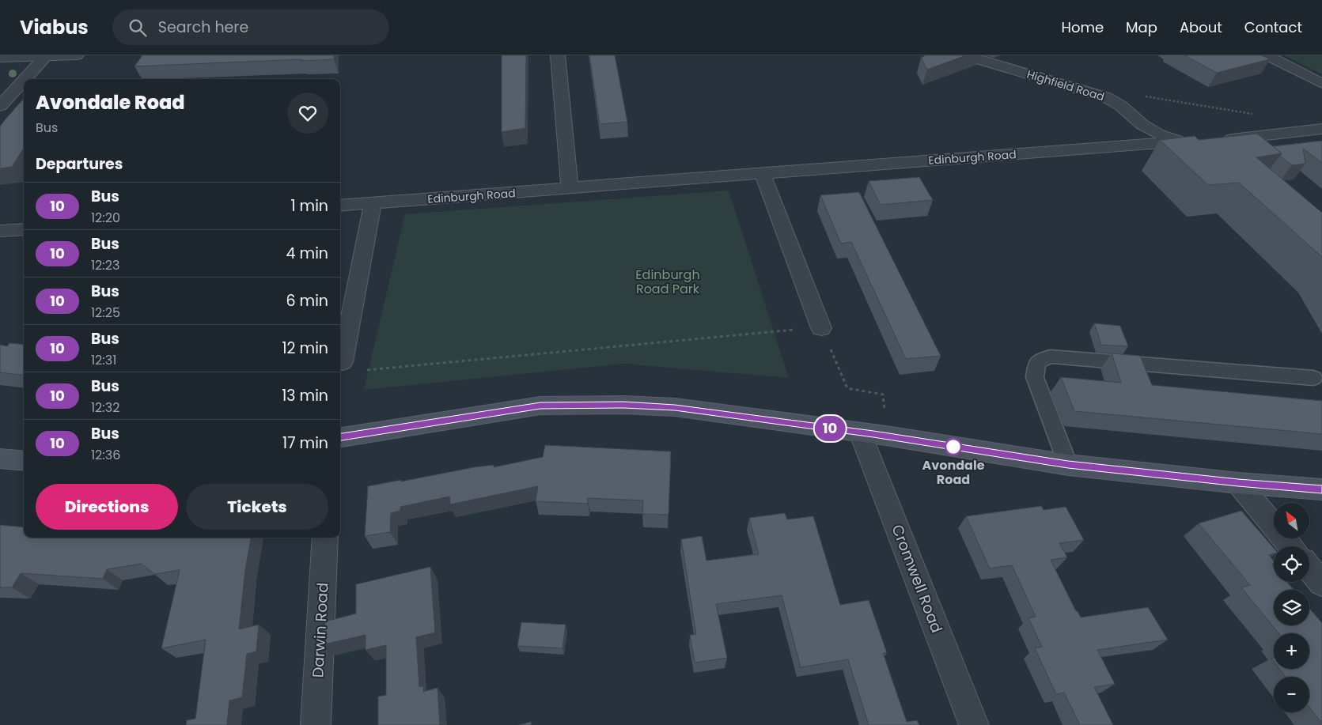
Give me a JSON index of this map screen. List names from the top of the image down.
{
  "streets": {
    "street": [
      "Highfield Road",
      "Edinburgh Road",
      "Cromwell Road",
      "Darwin Road"
    ]
  },
  "crossings": [
    ["Highfield Road", "Edinburgh Road"]
  ],
  "parks": ["Edinburgh Road Park"],
  "places": ["Avondale Road"],
  "lines": ["bus line 10"],
  "north": "top left",
  "page": {
    "header": "Viabus",
    "search": "Search here",
    "nav": [
      "Home",
      "Map",
      "About",
      "Contact"
    ],
    "on_map": "10",
    "heading": [
      ["Avondale Road", "Bus"],
      "Departures"
    ],
    "list": [
      {
        "mark": "10",
        "name": "Bus",
        "note": "12:20",
        "value": "1 min"
      },
      {
        "mark": "10",
        "name": "Bus",
        "note": "12:23",
        "value": "4 min"
      },
      {
        "mark": "10",
        "name": "Bus",
        "note": "12:25",
        "value": "6 min"
      },
      {
        "mark": "10",
        "name": "Bus",
        "note": "12:31",
        "value": "12 min"
      },
      {
        "mark": "10",
        "name": "Bus",
        "note": "12:32",
        "value": "13 min"
      },
      {
        "mark": "10",
        "name": "Bus",
        "note": "12:36",
        "value": "17 min"
      }
    ],
    "buttons": ["Directions", "Tickets"],
    "map_buttons": ["+", "−"]
  }
}
